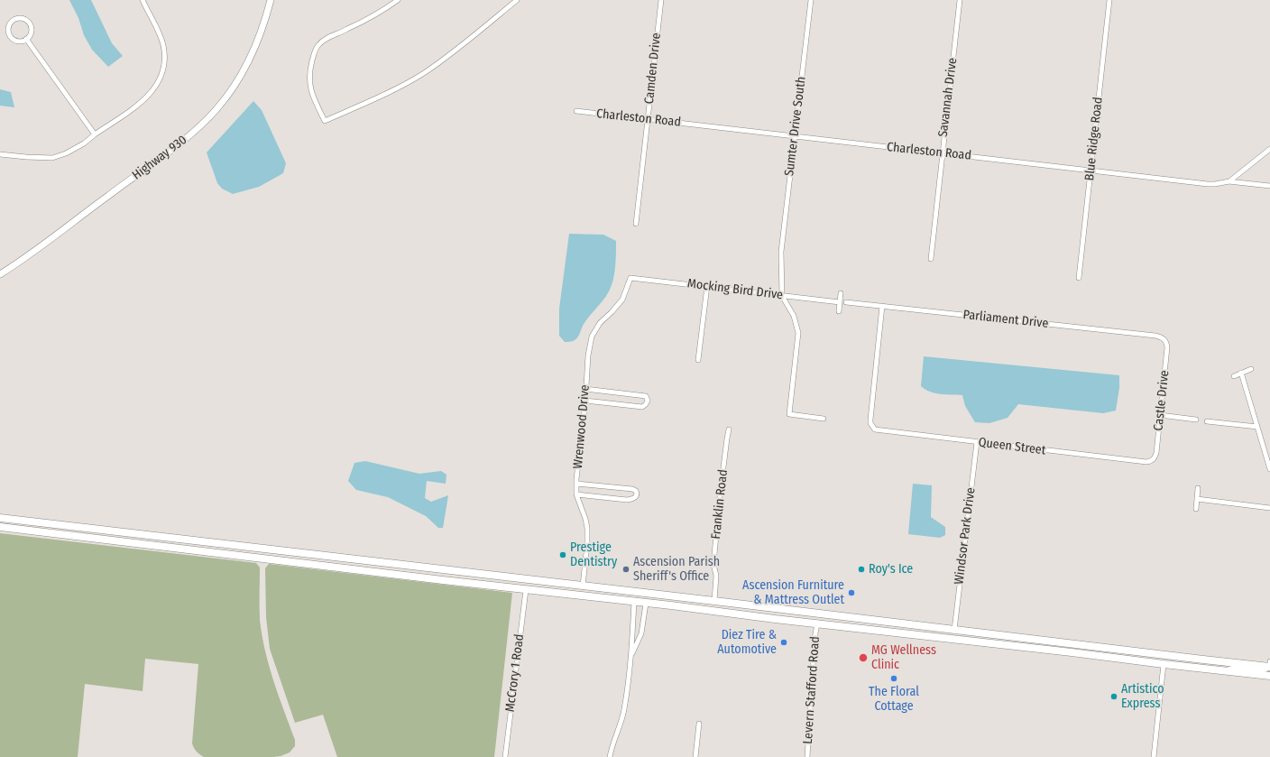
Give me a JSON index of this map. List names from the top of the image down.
{
  "streets": {
    "street": [
      "Camden Drive",
      "Savannah Drive",
      "Charleston Road",
      "Sumter Drive South",
      "Blue Ridge Road",
      "Highway 930",
      "Mocking Bird Drive",
      "Parliament Drive",
      "Castle Drive",
      "Wrenwood Drive",
      "Queen Street",
      "Franklin Road",
      "Windsor Park Drive",
      "McCrory 1 Road",
      "Levern Stafford Road"
    ]
  },
  "crossings": [
    ["Camden Drive", "Charleston Road"],
    ["Savannah Drive", "Charleston Road"],
    ["Charleston Road", "Sumter Drive South"],
    ["Charleston Road", "Blue Ridge Road"],
    ["Sumter Drive South", "Mocking Bird Drive"],
    ["Mocking Bird Drive", "Wrenwood Drive"],
    ["Parliament Drive", "Castle Drive"],
    ["Parliament Drive", "Queen Street"],
    ["Castle Drive", "Queen Street"],
    ["Queen Street", "Windsor Park Drive"]
  ],
  "places": [
    "Prestige Dentistry",
    "Ascension Parish Sheriff's Office",
    "Roy's Ice",
    "Ascension Furniture & Mattress Outlet",
    "Diez Tire & Automotive",
    "MG Wellness Clinic",
    "The Floral Cottage",
    "Artistico Express"
  ]
}
